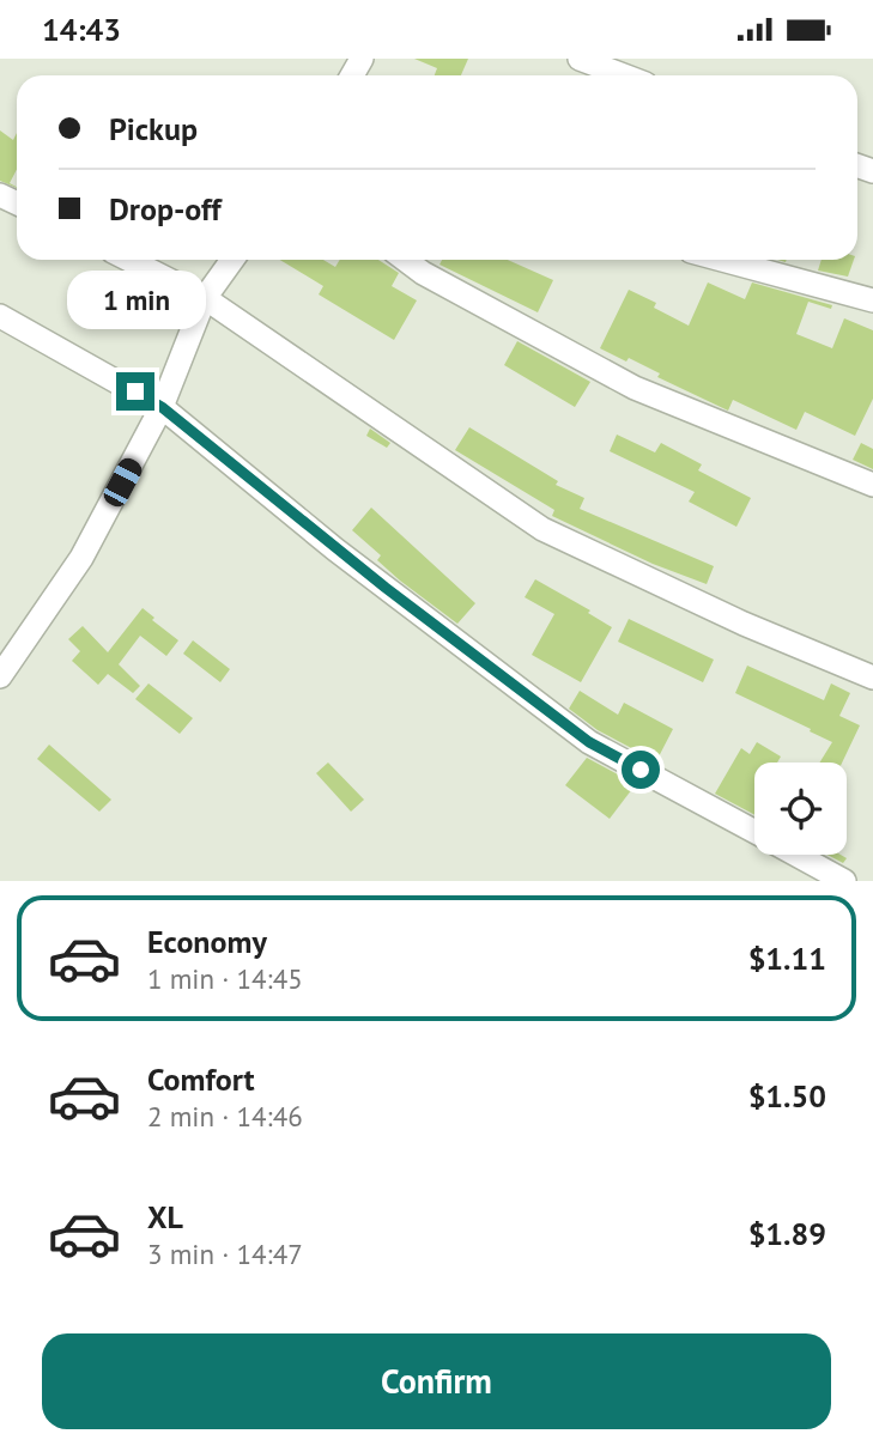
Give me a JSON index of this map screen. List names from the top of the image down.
{
  "page": {
    "status": "14:43",
    "banner": ["Pickup", "Drop-off"],
    "bubble": "1 min",
    "list": [
      {
        "name": "Economy",
        "note": "1 min · 14:45",
        "value": "$1.11"
      },
      {
        "name": "Comfort",
        "note": "2 min · 14:46",
        "value": "$1.50"
      },
      {
        "name": "XL",
        "note": "3 min · 14:47",
        "value": "$1.89"
      }
    ],
    "buttons": "Confirm"
  }
}
